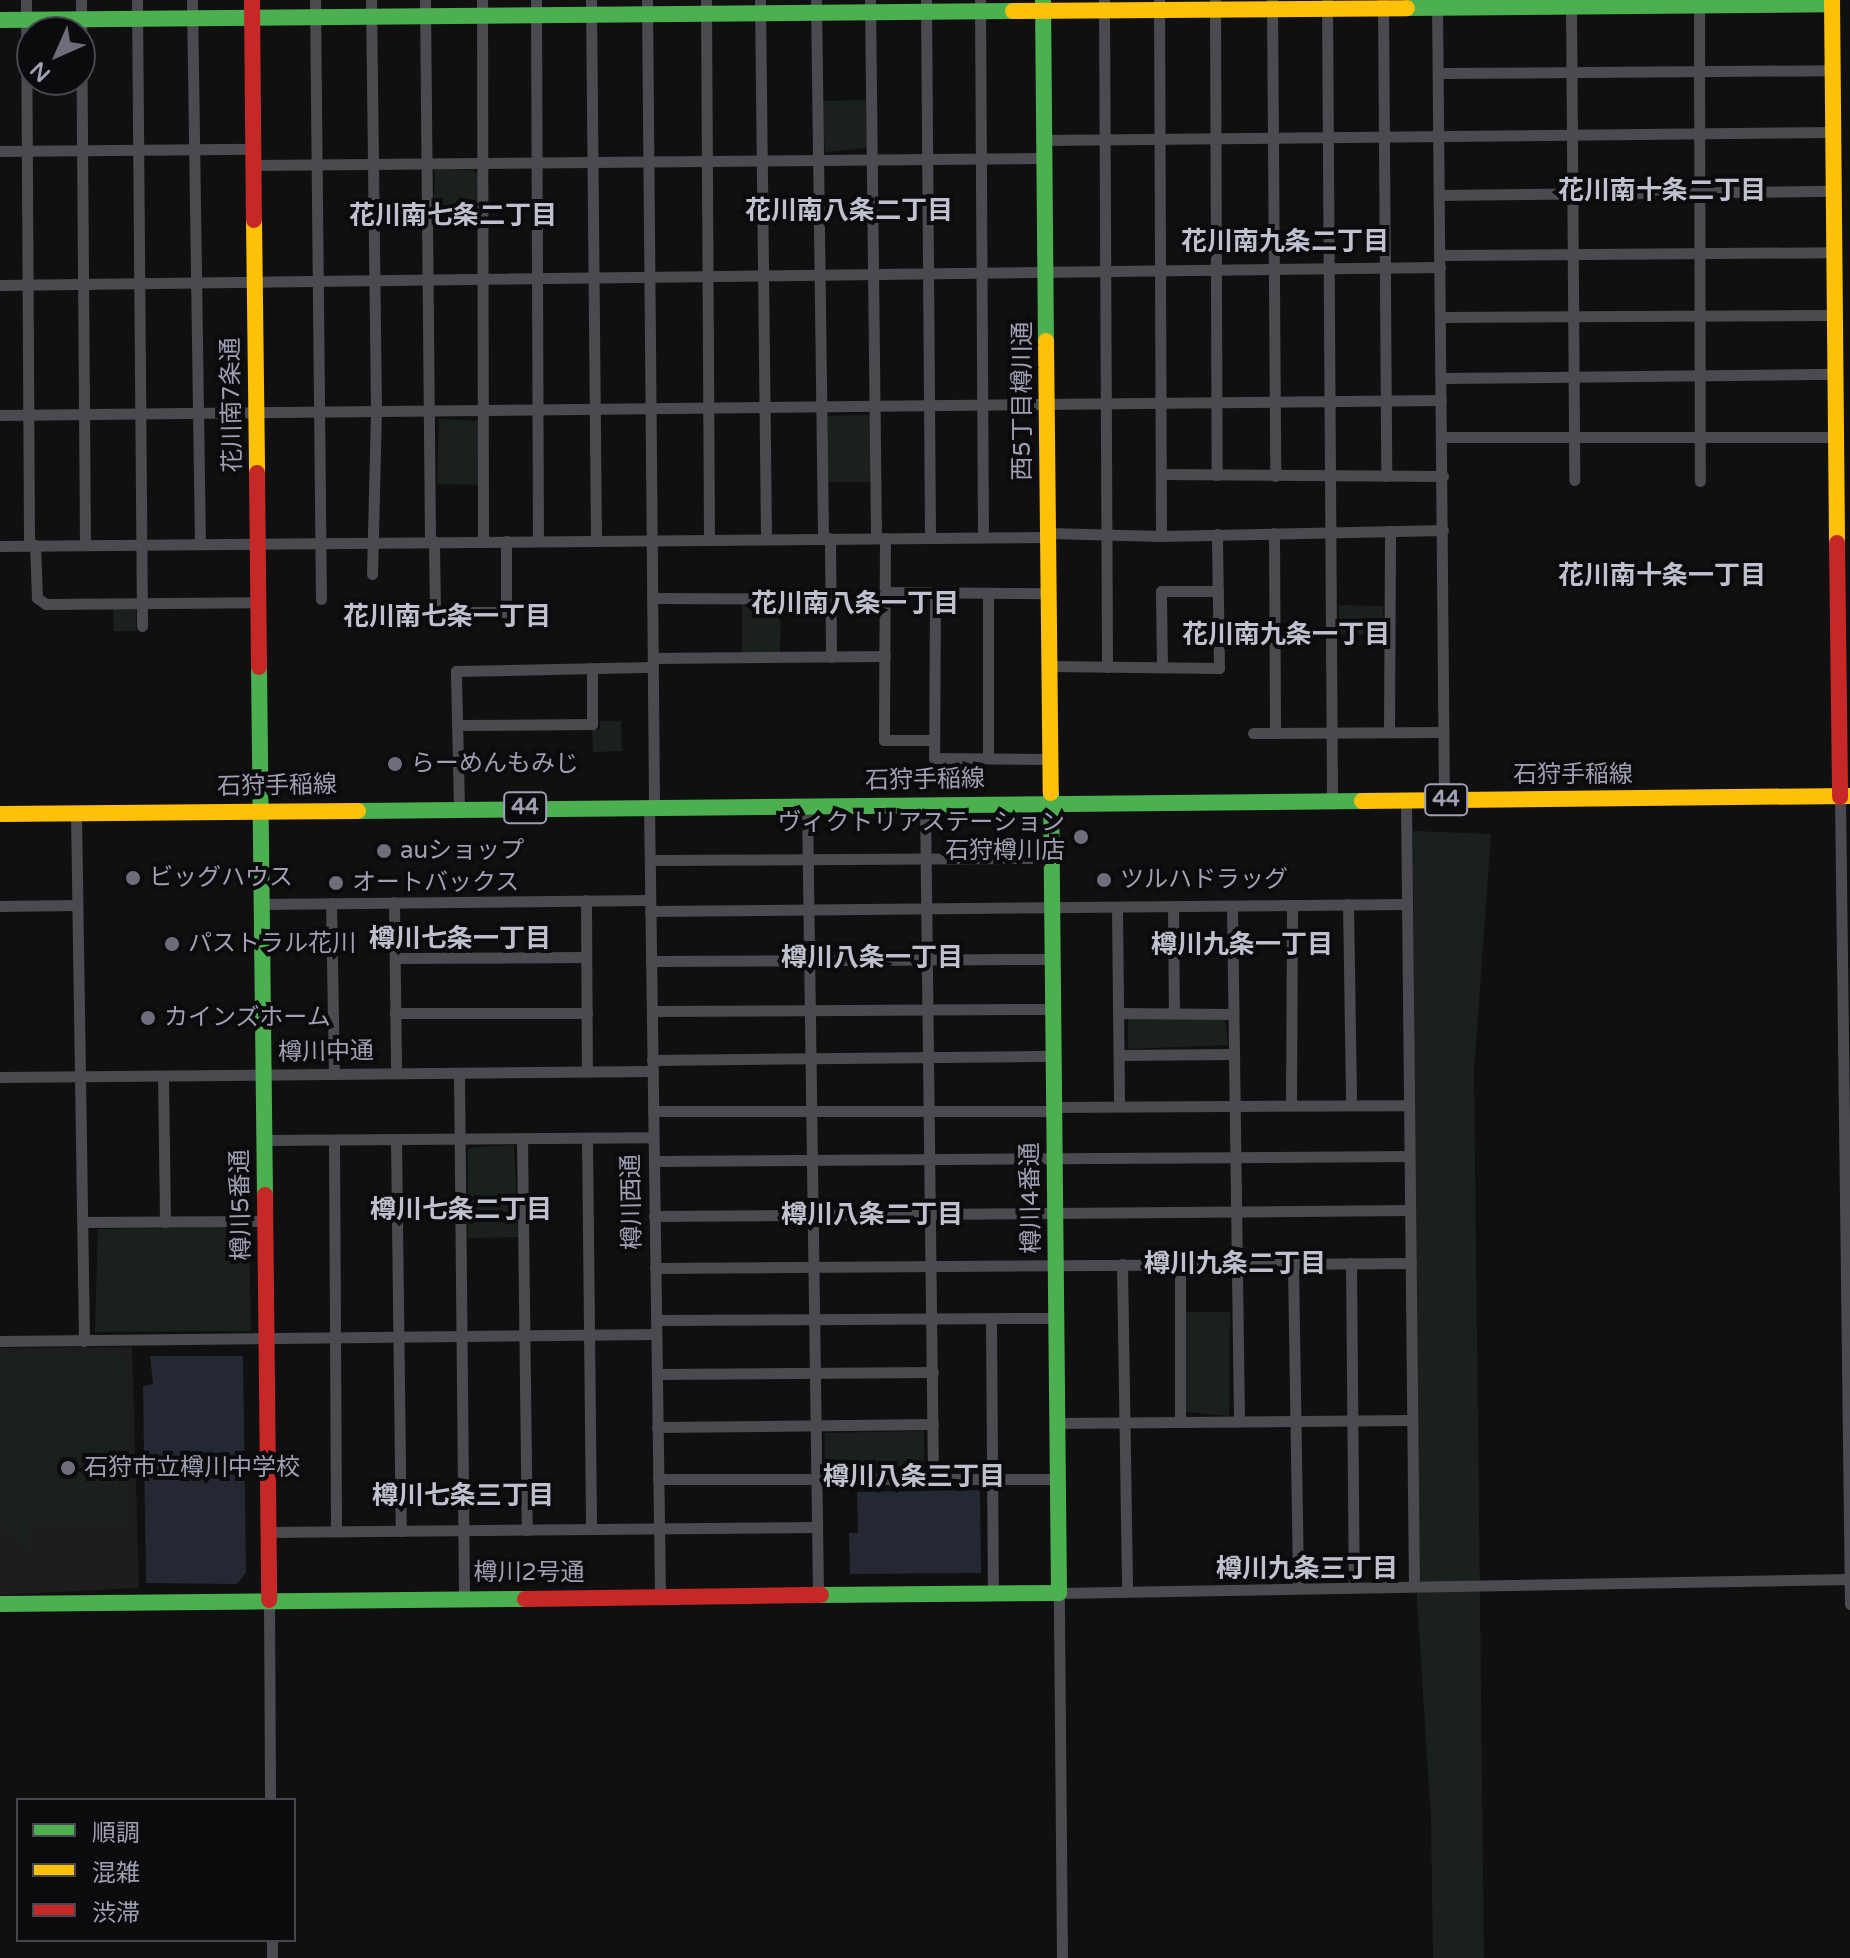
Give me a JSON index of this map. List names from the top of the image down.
{
  "streets": {
    "street": [
      "西5丁目樽川通",
      "花川南7条通",
      "石狩手稲線",
      "44",
      "樽川中通",
      "樽川4番通",
      "樽川西通",
      "樽川5番通",
      "樽川2号通"
    ]
  },
  "crossings": [
    ["西5丁目樽川通", "石狩手稲線"],
    ["西5丁目樽川通", "樽川4番通"],
    ["花川南7条通", "石狩手稲線"],
    ["花川南7条通", "樽川5番通"],
    ["石狩手稲線", "樽川4番通"],
    ["石狩手稲線", "樽川西通"],
    ["石狩手稲線", "樽川5番通"],
    ["樽川中通", "樽川4番通"],
    ["樽川中通", "樽川西通"],
    ["樽川中通", "樽川5番通"],
    ["樽川4番通", "樽川2号通"],
    ["樽川西通", "樽川2号通"],
    ["樽川5番通", "樽川2号通"]
  ],
  "districts": [
    "花川南十条二丁目",
    "花川南八条二丁目",
    "花川南七条二丁目",
    "花川南九条二丁目",
    "花川南十条一丁目",
    "花川南八条一丁目",
    "花川南七条一丁目",
    "花川南九条一丁目",
    "樽川七条一丁目",
    "樽川九条一丁目",
    "樽川八条一丁目",
    "樽川七条二丁目",
    "樽川八条二丁目",
    "樽川九条二丁目",
    "樽川八条三丁目",
    "樽川七条三丁目",
    "樽川九条三丁目"
  ],
  "places": [
    "らーめんもみじ",
    "ヴィクトリアステーション 石狩樽川店",
    "auショップ",
    "ビッグハウス",
    "ツルハドラッグ",
    "オートバックス",
    "パストラル花川",
    "カインズホーム",
    "石狩市立樽川中学校"
  ],
  "legend": ["順調", "混雑", "渋滞"],
  "north": "bottom left"
}
